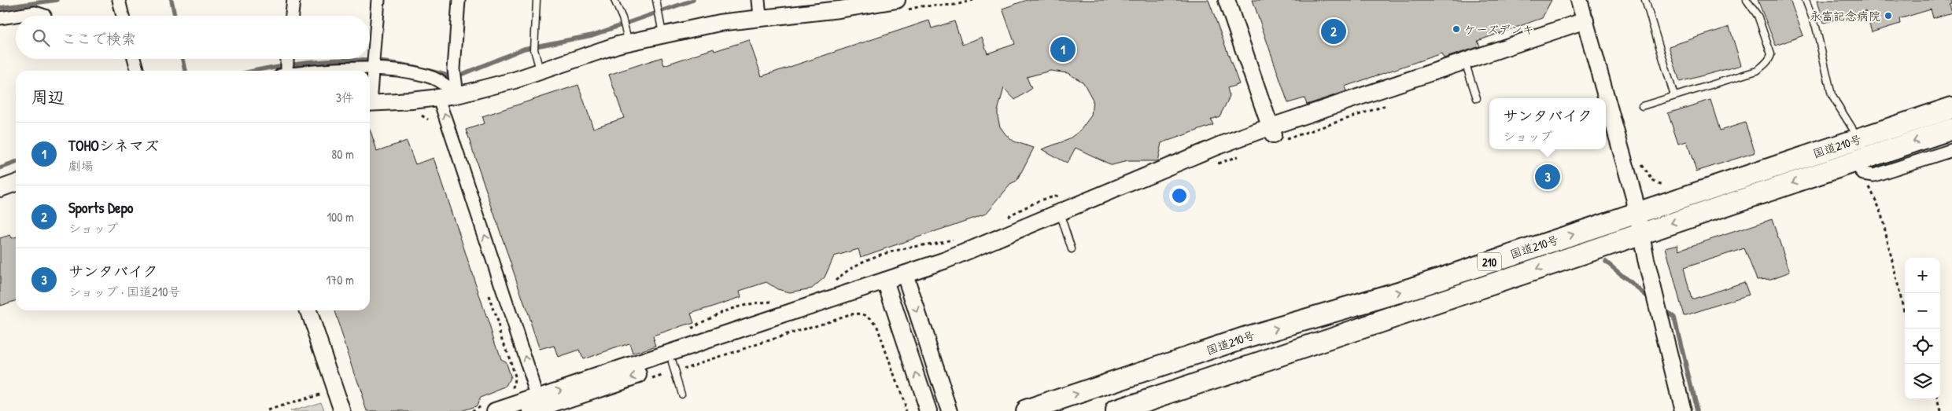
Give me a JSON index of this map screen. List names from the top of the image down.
{
  "streets": {
    "highway": ["国道210号", "210"]
  },
  "places": ["永富記念病院", "ケーズデンキ"],
  "page": {
    "search": "ここで検索",
    "pins": ["2", "1", "3"],
    "heading": ["周辺", "3件"],
    "popup": ["サンタバイク", "ショップ"],
    "list": [
      {
        "mark": "1",
        "name": "TOHOシネマズ",
        "note": "劇場",
        "value": "80 m"
      },
      {
        "mark": "2",
        "name": "Sports Depo",
        "note": "ショップ",
        "value": "100 m"
      },
      {
        "mark": "3",
        "name": "サンタバイク",
        "note": "ショップ · 国道210号",
        "value": "170 m"
      }
    ],
    "map_buttons": ["+", "−"]
  }
}
